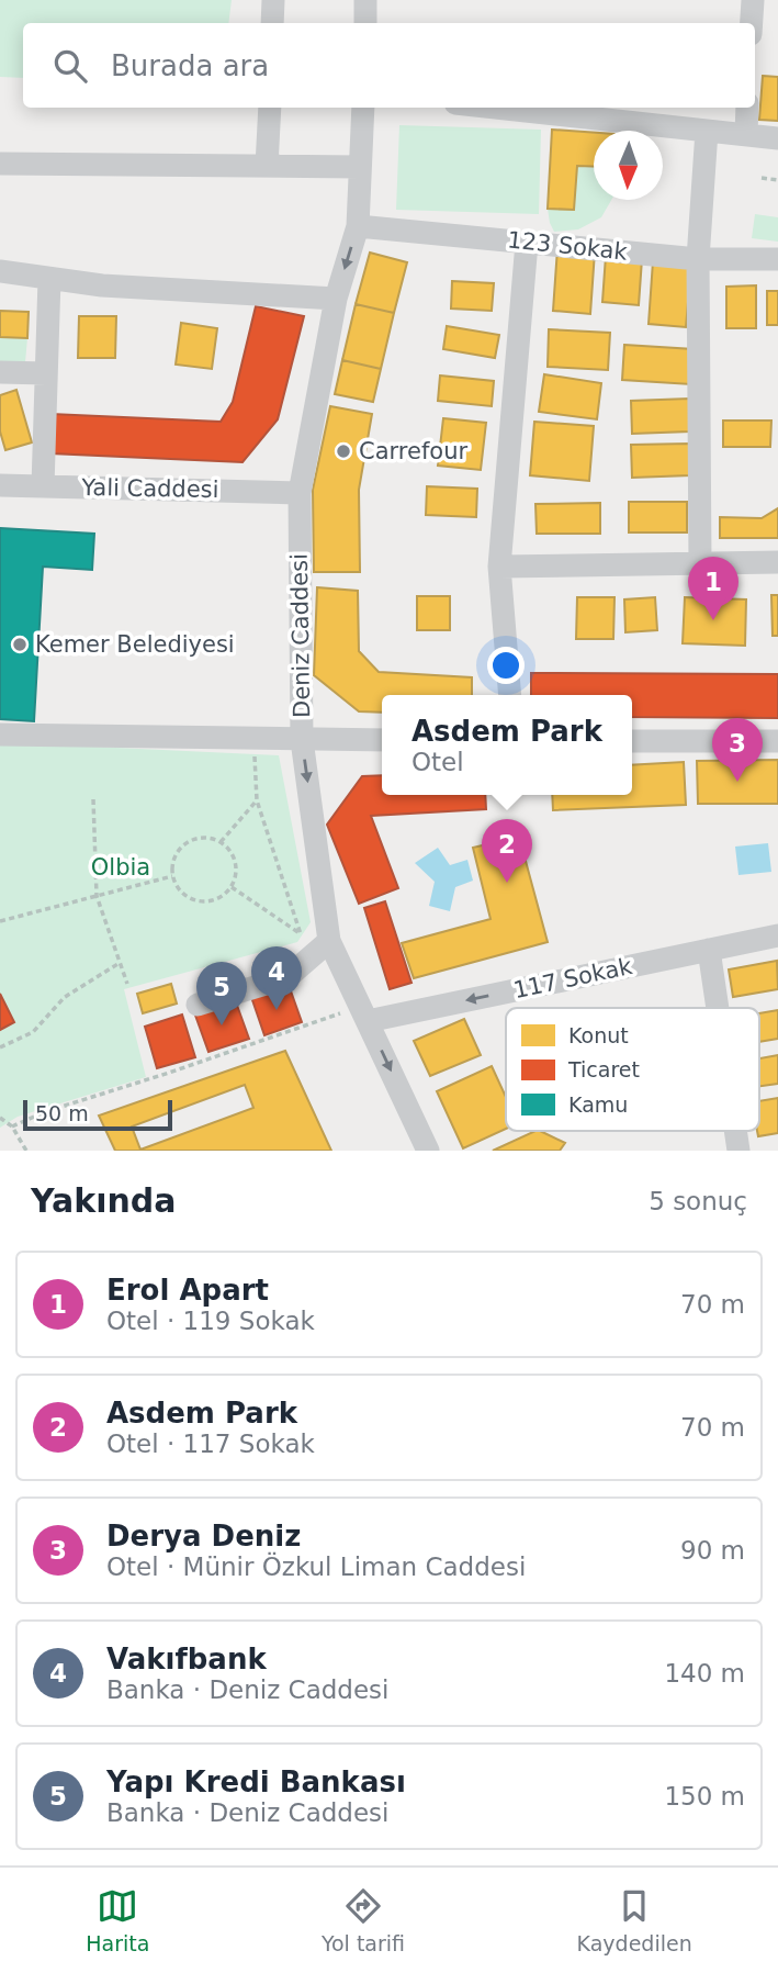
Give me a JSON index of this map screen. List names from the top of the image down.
{
  "streets": {
    "street": [
      "123 Sokak",
      "Yali Caddesi",
      "Deniz Caddesi",
      "117 Sokak"
    ]
  },
  "crossings": [
    ["123 Sokak", "Deniz Caddesi"],
    ["Yali Caddesi", "Deniz Caddesi"],
    ["Deniz Caddesi", "117 Sokak"]
  ],
  "one_way": ["Deniz Caddesi", "117 Sokak"],
  "parks": ["Olbia"],
  "places": ["Carrefour", "Kemer Belediyesi"],
  "legend": ["Konut", "Ticaret", "Kamu"],
  "scale_bar": "50 m",
  "north": "bottom",
  "page": {
    "search": "Burada ara",
    "pins": [
      "1",
      "3",
      "2",
      "4",
      "5"
    ],
    "popup": ["Asdem Park", "Otel"],
    "scale": "50 m",
    "heading": ["Yakında", "5 sonuç"],
    "list": [
      {
        "mark": "1",
        "name": "Erol Apart",
        "note": "Otel · 119 Sokak",
        "value": "70 m"
      },
      {
        "mark": "2",
        "name": "Asdem Park",
        "note": "Otel · 117 Sokak",
        "value": "70 m"
      },
      {
        "mark": "3",
        "name": "Derya Deniz",
        "note": "Otel · Münir Özkul Liman Caddesi",
        "value": "90 m"
      },
      {
        "mark": "4",
        "name": "Vakıfbank",
        "note": "Banka · Deniz Caddesi",
        "value": "140 m"
      },
      {
        "mark": "5",
        "name": "Yapı Kredi Bankası",
        "note": "Banka · Deniz Caddesi",
        "value": "150 m"
      }
    ],
    "nav": ["Harita", "Yol tarifi", "Kaydedilen"]
  }
}
